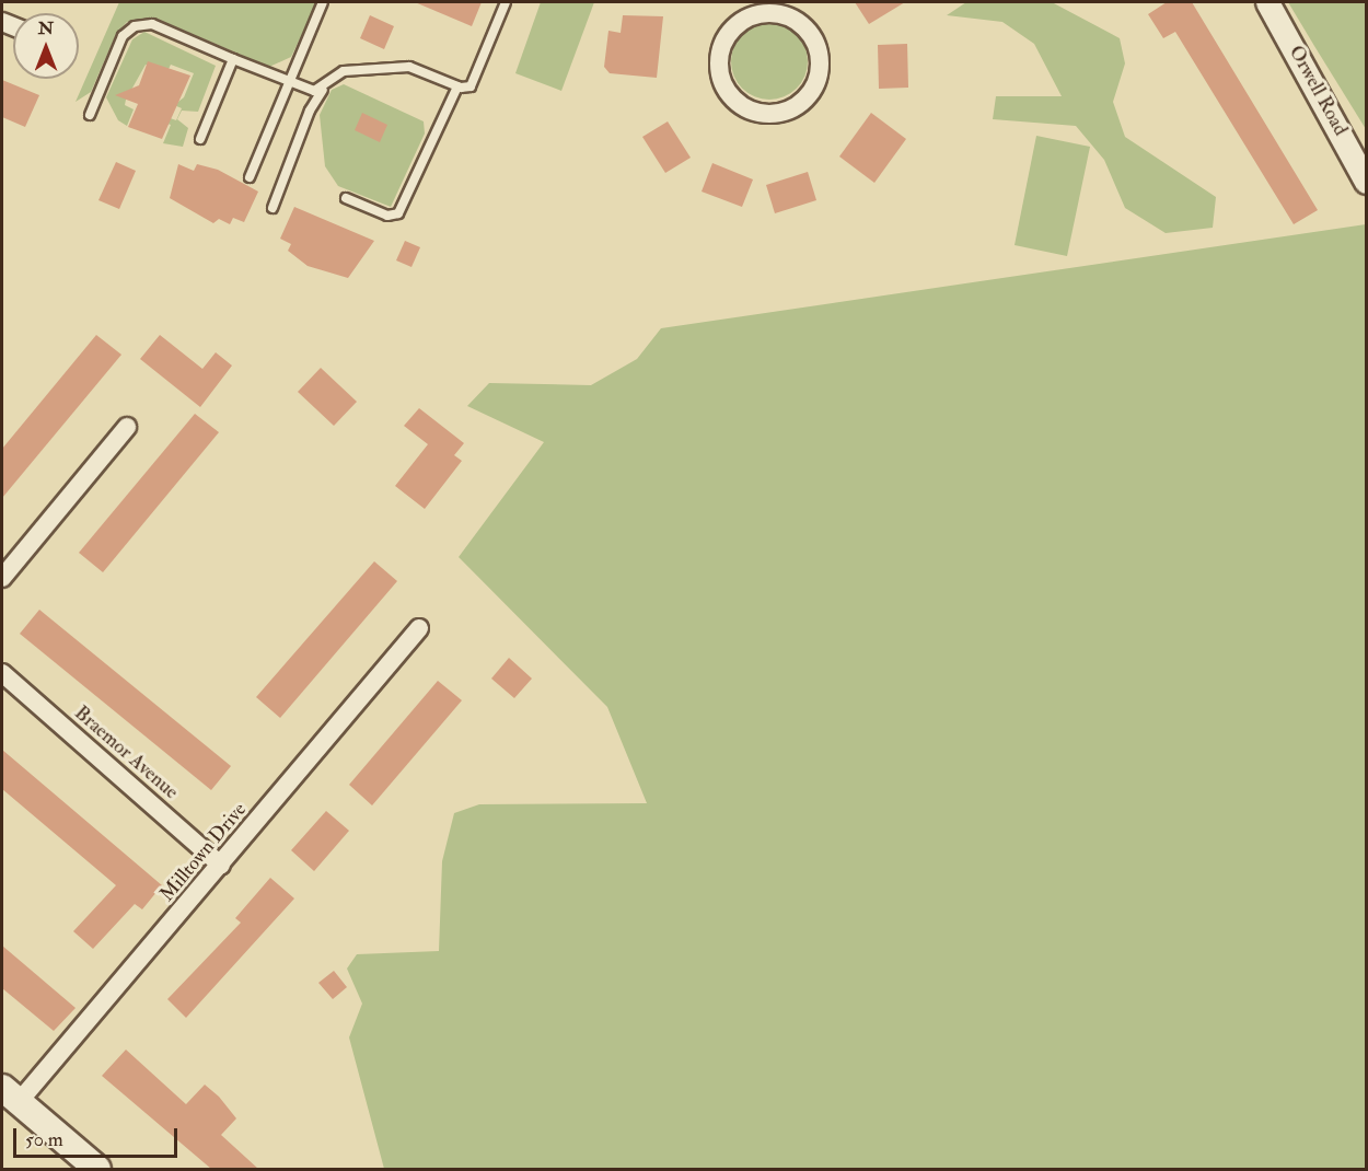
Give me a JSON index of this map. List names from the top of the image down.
{
  "streets": {
    "street": ["Orwell Road", "Braemor Avenue", "Milltown Drive"]
  },
  "crossings": [
    ["Braemor Avenue", "Milltown Drive"]
  ],
  "scale_bar": "50 m",
  "north": "top"
}
